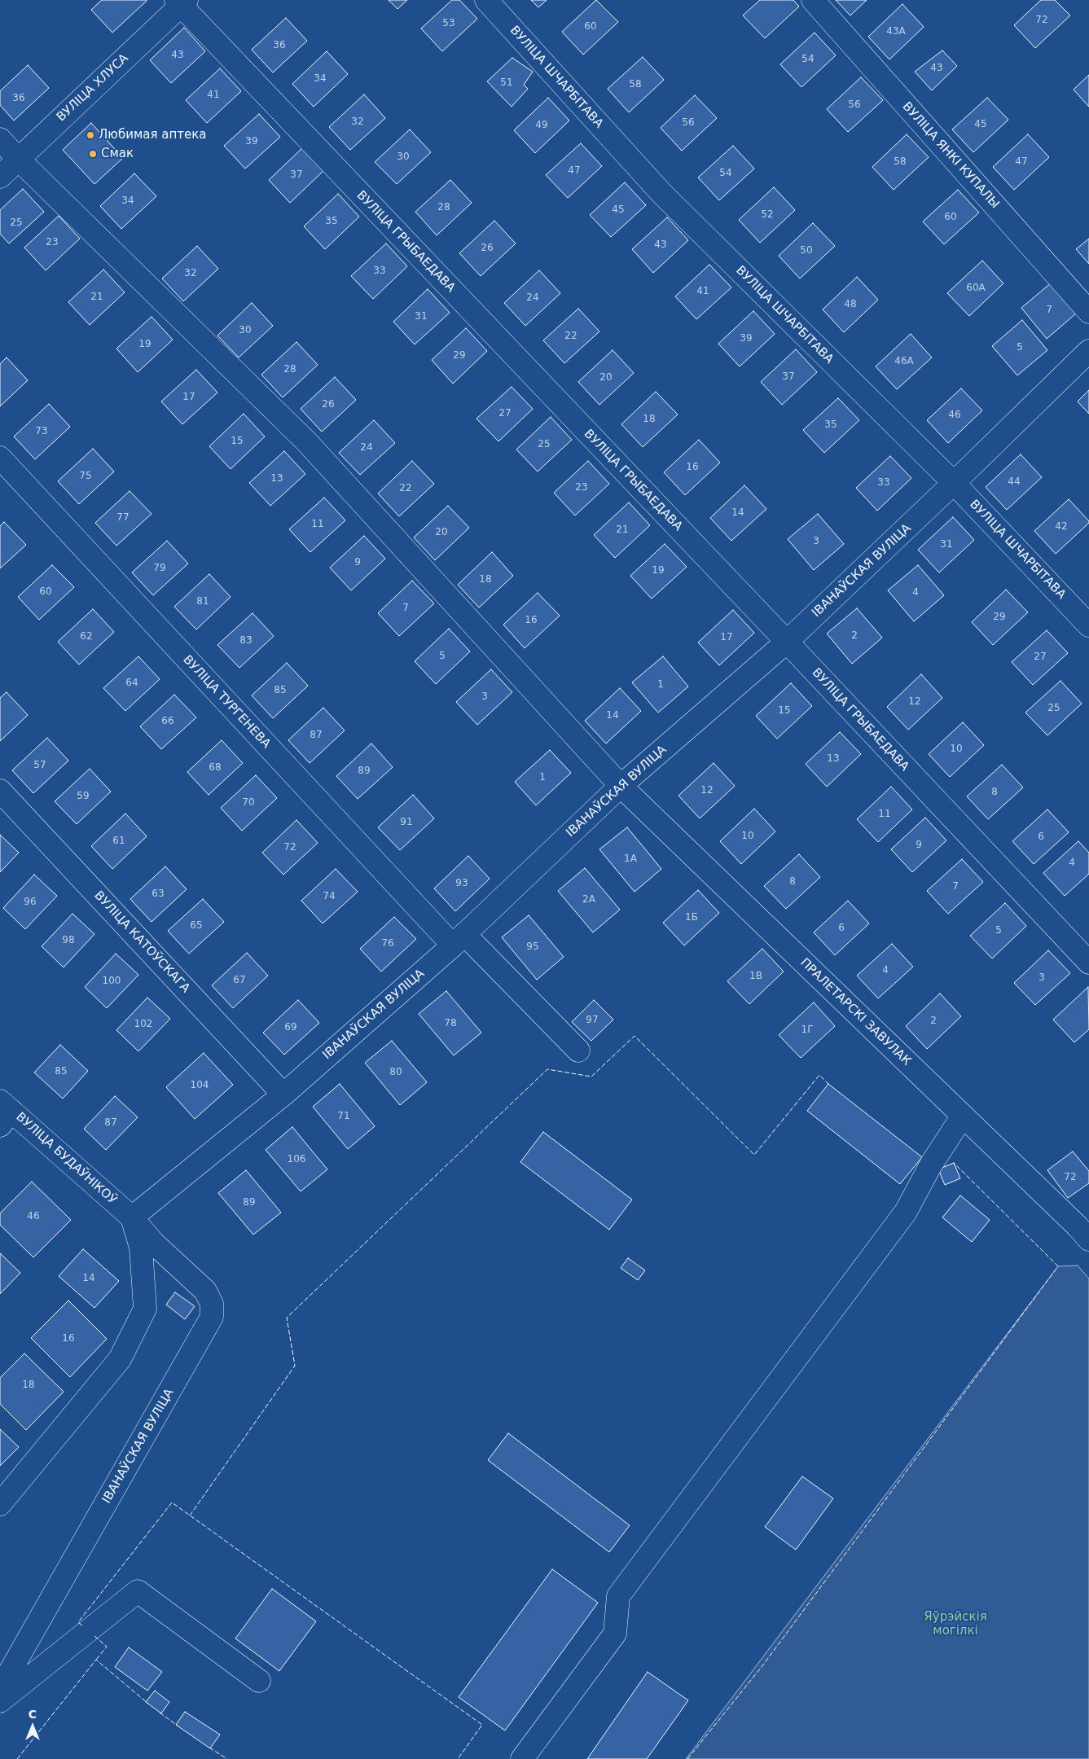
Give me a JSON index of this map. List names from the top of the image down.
{
  "streets": {
    "street": [
      "ВУЛІЦА ШЧАРБІТАВА",
      "ВУЛІЦА ХЛУСА",
      "ВУЛІЦА ЯНКІ КУПАЛЫ",
      "ВУЛІЦА ГРЫБАЕДАВА",
      "ІВАНАЎСКАЯ ВУЛІЦА",
      "ВУЛІЦА ТУРГЕНЕВА",
      "ВУЛІЦА КАТОЎСКАГА",
      "ПРАЛЕТАРСКІ ЗАВУЛАК",
      "ВУЛІЦА БУДАЎНІКОЎ"
    ]
  },
  "crossings": [
    ["ВУЛІЦА ШЧАРБІТАВА", "ІВАНАЎСКАЯ ВУЛІЦА"],
    ["ВУЛІЦА ХЛУСА", "ВУЛІЦА ГРЫБАЕДАВА"],
    ["ВУЛІЦА ХЛУСА", "ПРАЛЕТАРСКІ ЗАВУЛАК"],
    ["ВУЛІЦА ГРЫБАЕДАВА", "ІВАНАЎСКАЯ ВУЛІЦА"],
    ["ІВАНАЎСКАЯ ВУЛІЦА", "ВУЛІЦА ТУРГЕНЕВА"],
    ["ІВАНАЎСКАЯ ВУЛІЦА", "ВУЛІЦА КАТОЎСКАГА"],
    ["ІВАНАЎСКАЯ ВУЛІЦА", "ПРАЛЕТАРСКІ ЗАВУЛАК"],
    ["ІВАНАЎСКАЯ ВУЛІЦА", "ВУЛІЦА БУДАЎНІКОЎ"]
  ],
  "parks": ["Яўрэйскія могілкі"],
  "places": ["Любимая аптека", "Смак"],
  "house_numbers": [
    "72",
    "53",
    "60",
    "43А",
    "36",
    "43",
    "54",
    "43",
    "34",
    "51",
    "58",
    "41",
    "36",
    "56",
    "32",
    "56",
    "45",
    "49",
    "39",
    "30",
    "58",
    "47",
    "47",
    "54",
    "37",
    "34",
    "28",
    "45",
    "52",
    "60",
    "35",
    "25",
    "23",
    "43",
    "26",
    "50",
    "33",
    "32",
    "60А",
    "41",
    "21",
    "24",
    "48",
    "7",
    "31",
    "30",
    "22",
    "39",
    "19",
    "5",
    "29",
    "46А",
    "28",
    "37",
    "20",
    "17",
    "26",
    "27",
    "46",
    "18",
    "35",
    "73",
    "15",
    "25",
    "24",
    "16",
    "75",
    "13",
    "44",
    "33",
    "23",
    "22",
    "14",
    "77",
    "11",
    "42",
    "21",
    "20",
    "3",
    "31",
    "9",
    "79",
    "19",
    "18",
    "60",
    "4",
    "81",
    "7",
    "29",
    "16",
    "2",
    "62",
    "17",
    "83",
    "5",
    "27",
    "64",
    "1",
    "85",
    "3",
    "12",
    "25",
    "15",
    "14",
    "66",
    "87",
    "10",
    "13",
    "57",
    "68",
    "89",
    "1",
    "12",
    "8",
    "59",
    "70",
    "11",
    "91",
    "10",
    "6",
    "61",
    "9",
    "72",
    "1А",
    "4",
    "8",
    "93",
    "7",
    "63",
    "74",
    "2А",
    "96",
    "1Б",
    "65",
    "6",
    "5",
    "98",
    "76",
    "95",
    "4",
    "1В",
    "3",
    "67",
    "100",
    "97",
    "2",
    "78",
    "102",
    "69",
    "1Г",
    "85",
    "80",
    "104",
    "71",
    "87",
    "106",
    "72",
    "89",
    "46",
    "14",
    "16",
    "18"
  ],
  "north": "top"
}
